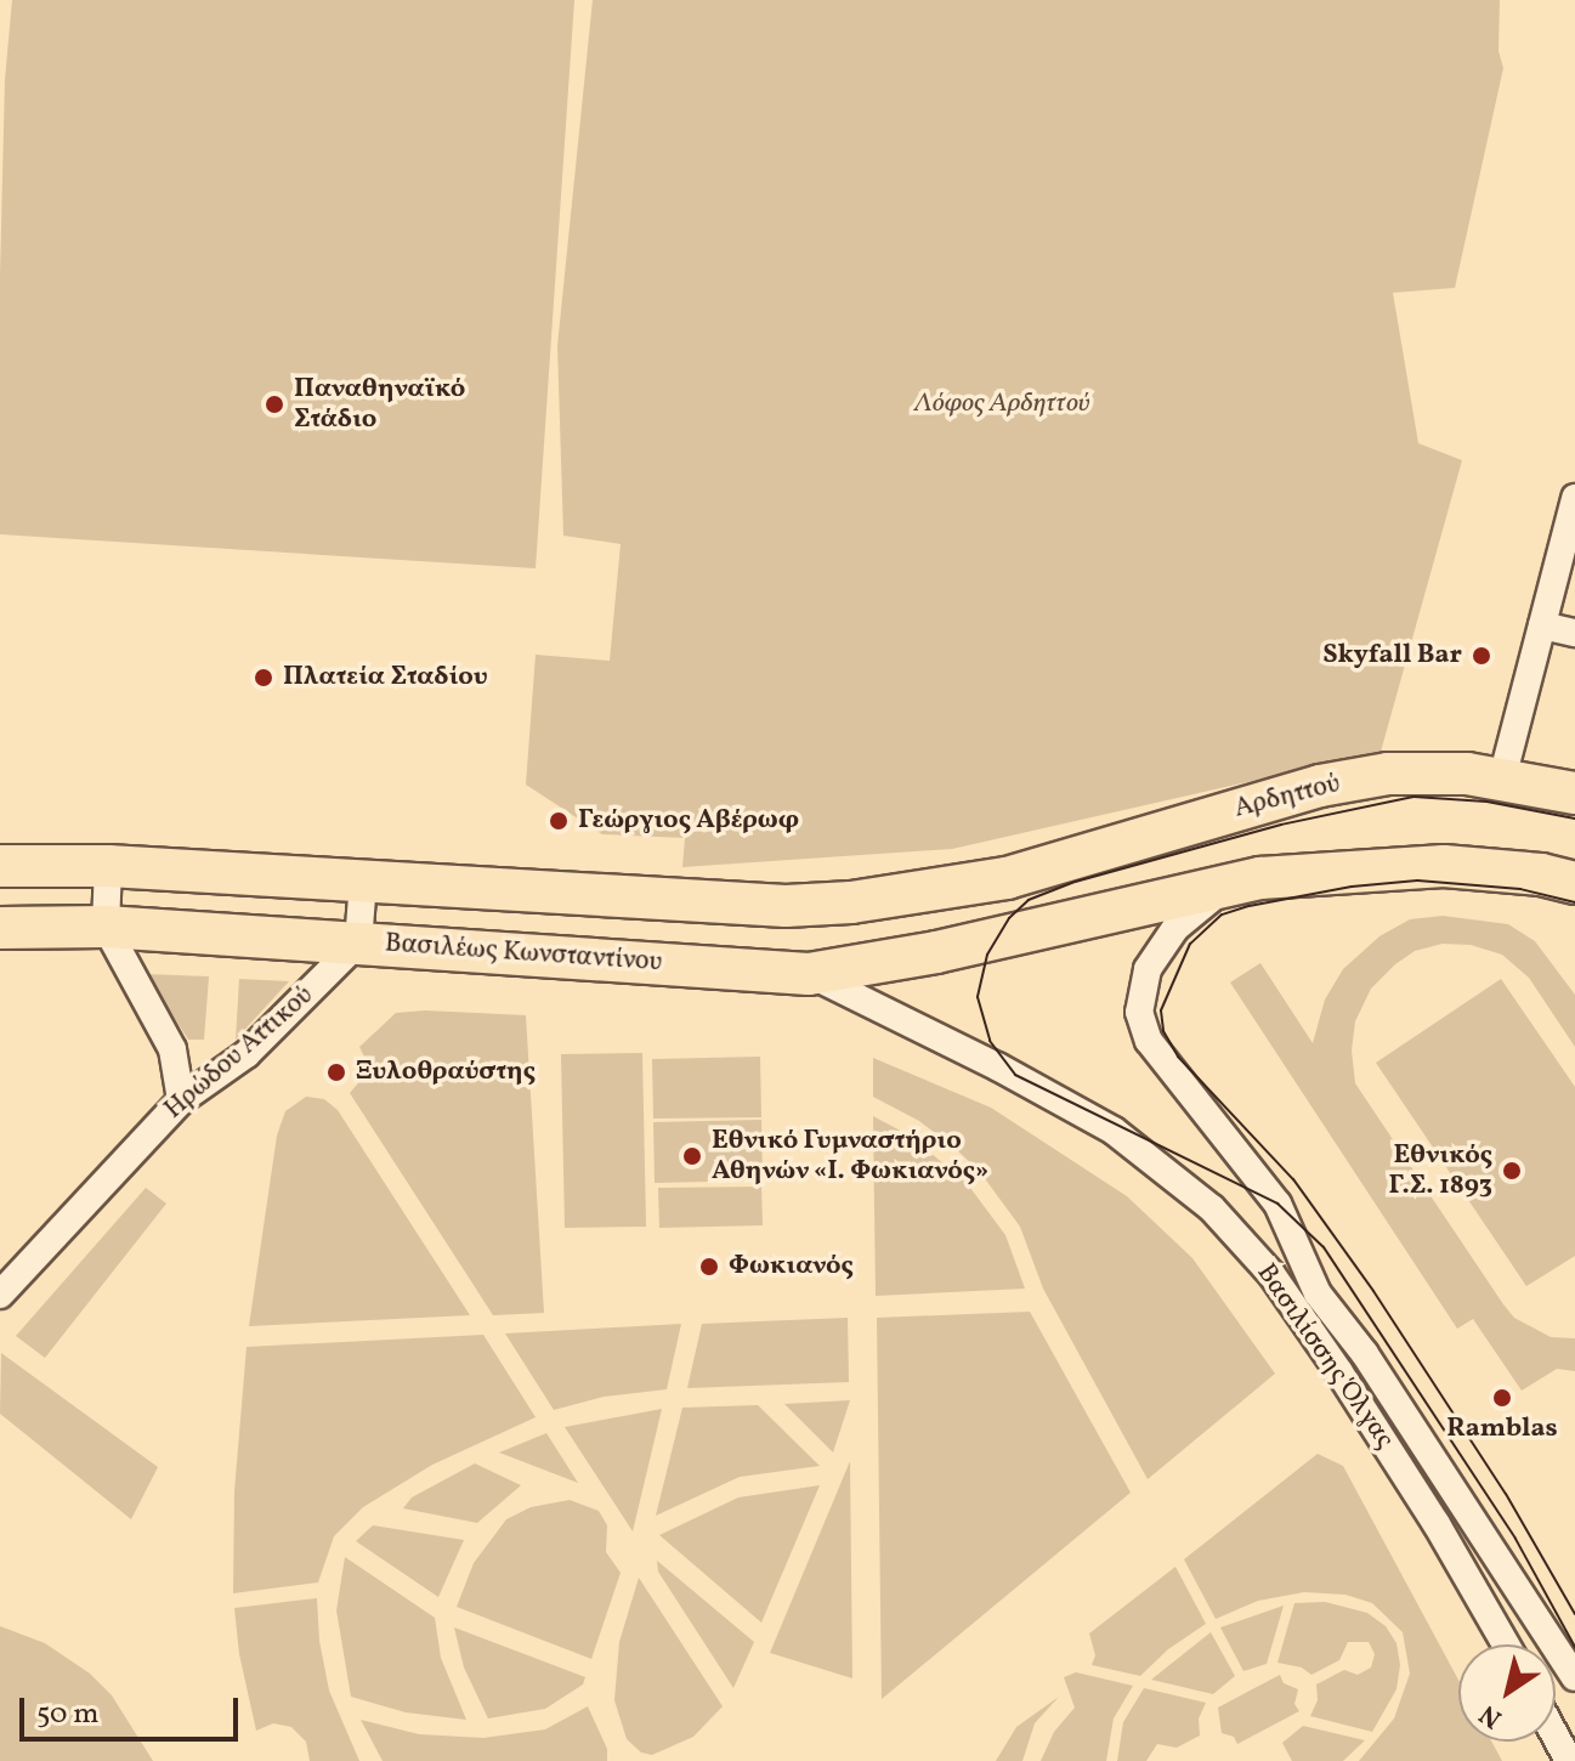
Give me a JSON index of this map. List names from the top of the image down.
{
  "streets": {
    "main road": ["Αρδηττού", "Βασιλέως Κωνσταντίνου"],
    "street": ["Ηρώδου Αττικού", "Βασιλίσσης Όλγας"]
  },
  "crossings": [
    ["Βασιλέως Κωνσταντίνου", "Ηρώδου Αττικού"],
    ["Βασιλέως Κωνσταντίνου", "Βασιλίσσης Όλγας"]
  ],
  "parks": ["Λόφος Αρδηττού"],
  "places": [
    "Παναθηναϊκό Στάδιο",
    "Skyfall Bar",
    "Πλατεία Σταδίου",
    "Γεώργιος Αβέρωφ",
    "Ξυλοθραύστης",
    "Εθνικό Γυμναστήριο Αθηνών «Ι. Φωκιανός»",
    "Εθνικός Γ.Σ. 1893",
    "Φωκιανός",
    "Ramblas"
  ],
  "scale_bar": "50 m",
  "north": "bottom left"
}
